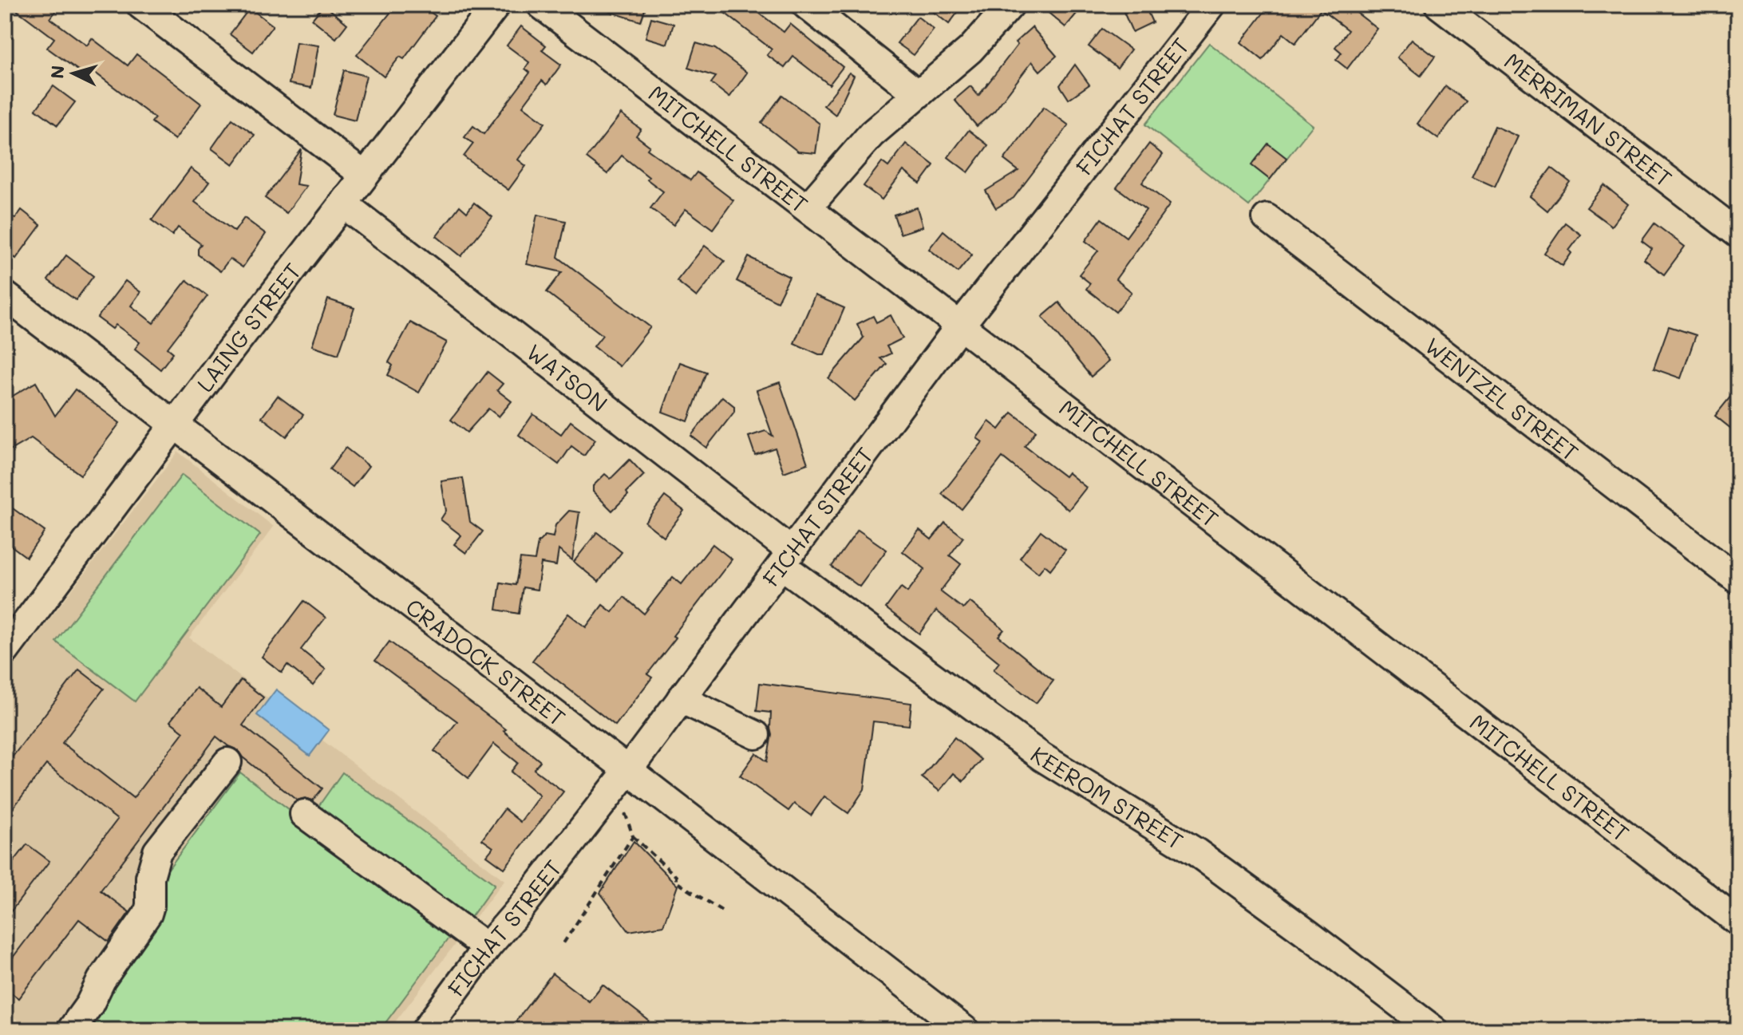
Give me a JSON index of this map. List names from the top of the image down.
{
  "streets": {
    "street": [
      "FICHAT STREET",
      "MERRIMAN STREET",
      "MITCHELL STREET",
      "LAING STREET",
      "WATSON",
      "WENTZEL STREET",
      "CRADOCK STREET",
      "KEEROM STREET"
    ]
  },
  "crossings": [
    ["FICHAT STREET", "MITCHELL STREET"],
    ["FICHAT STREET", "WATSON"],
    ["FICHAT STREET", "CRADOCK STREET"],
    ["FICHAT STREET", "KEEROM STREET"],
    ["LAING STREET", "WATSON"],
    ["LAING STREET", "CRADOCK STREET"],
    ["WATSON", "KEEROM STREET"]
  ],
  "north": "left"
}
